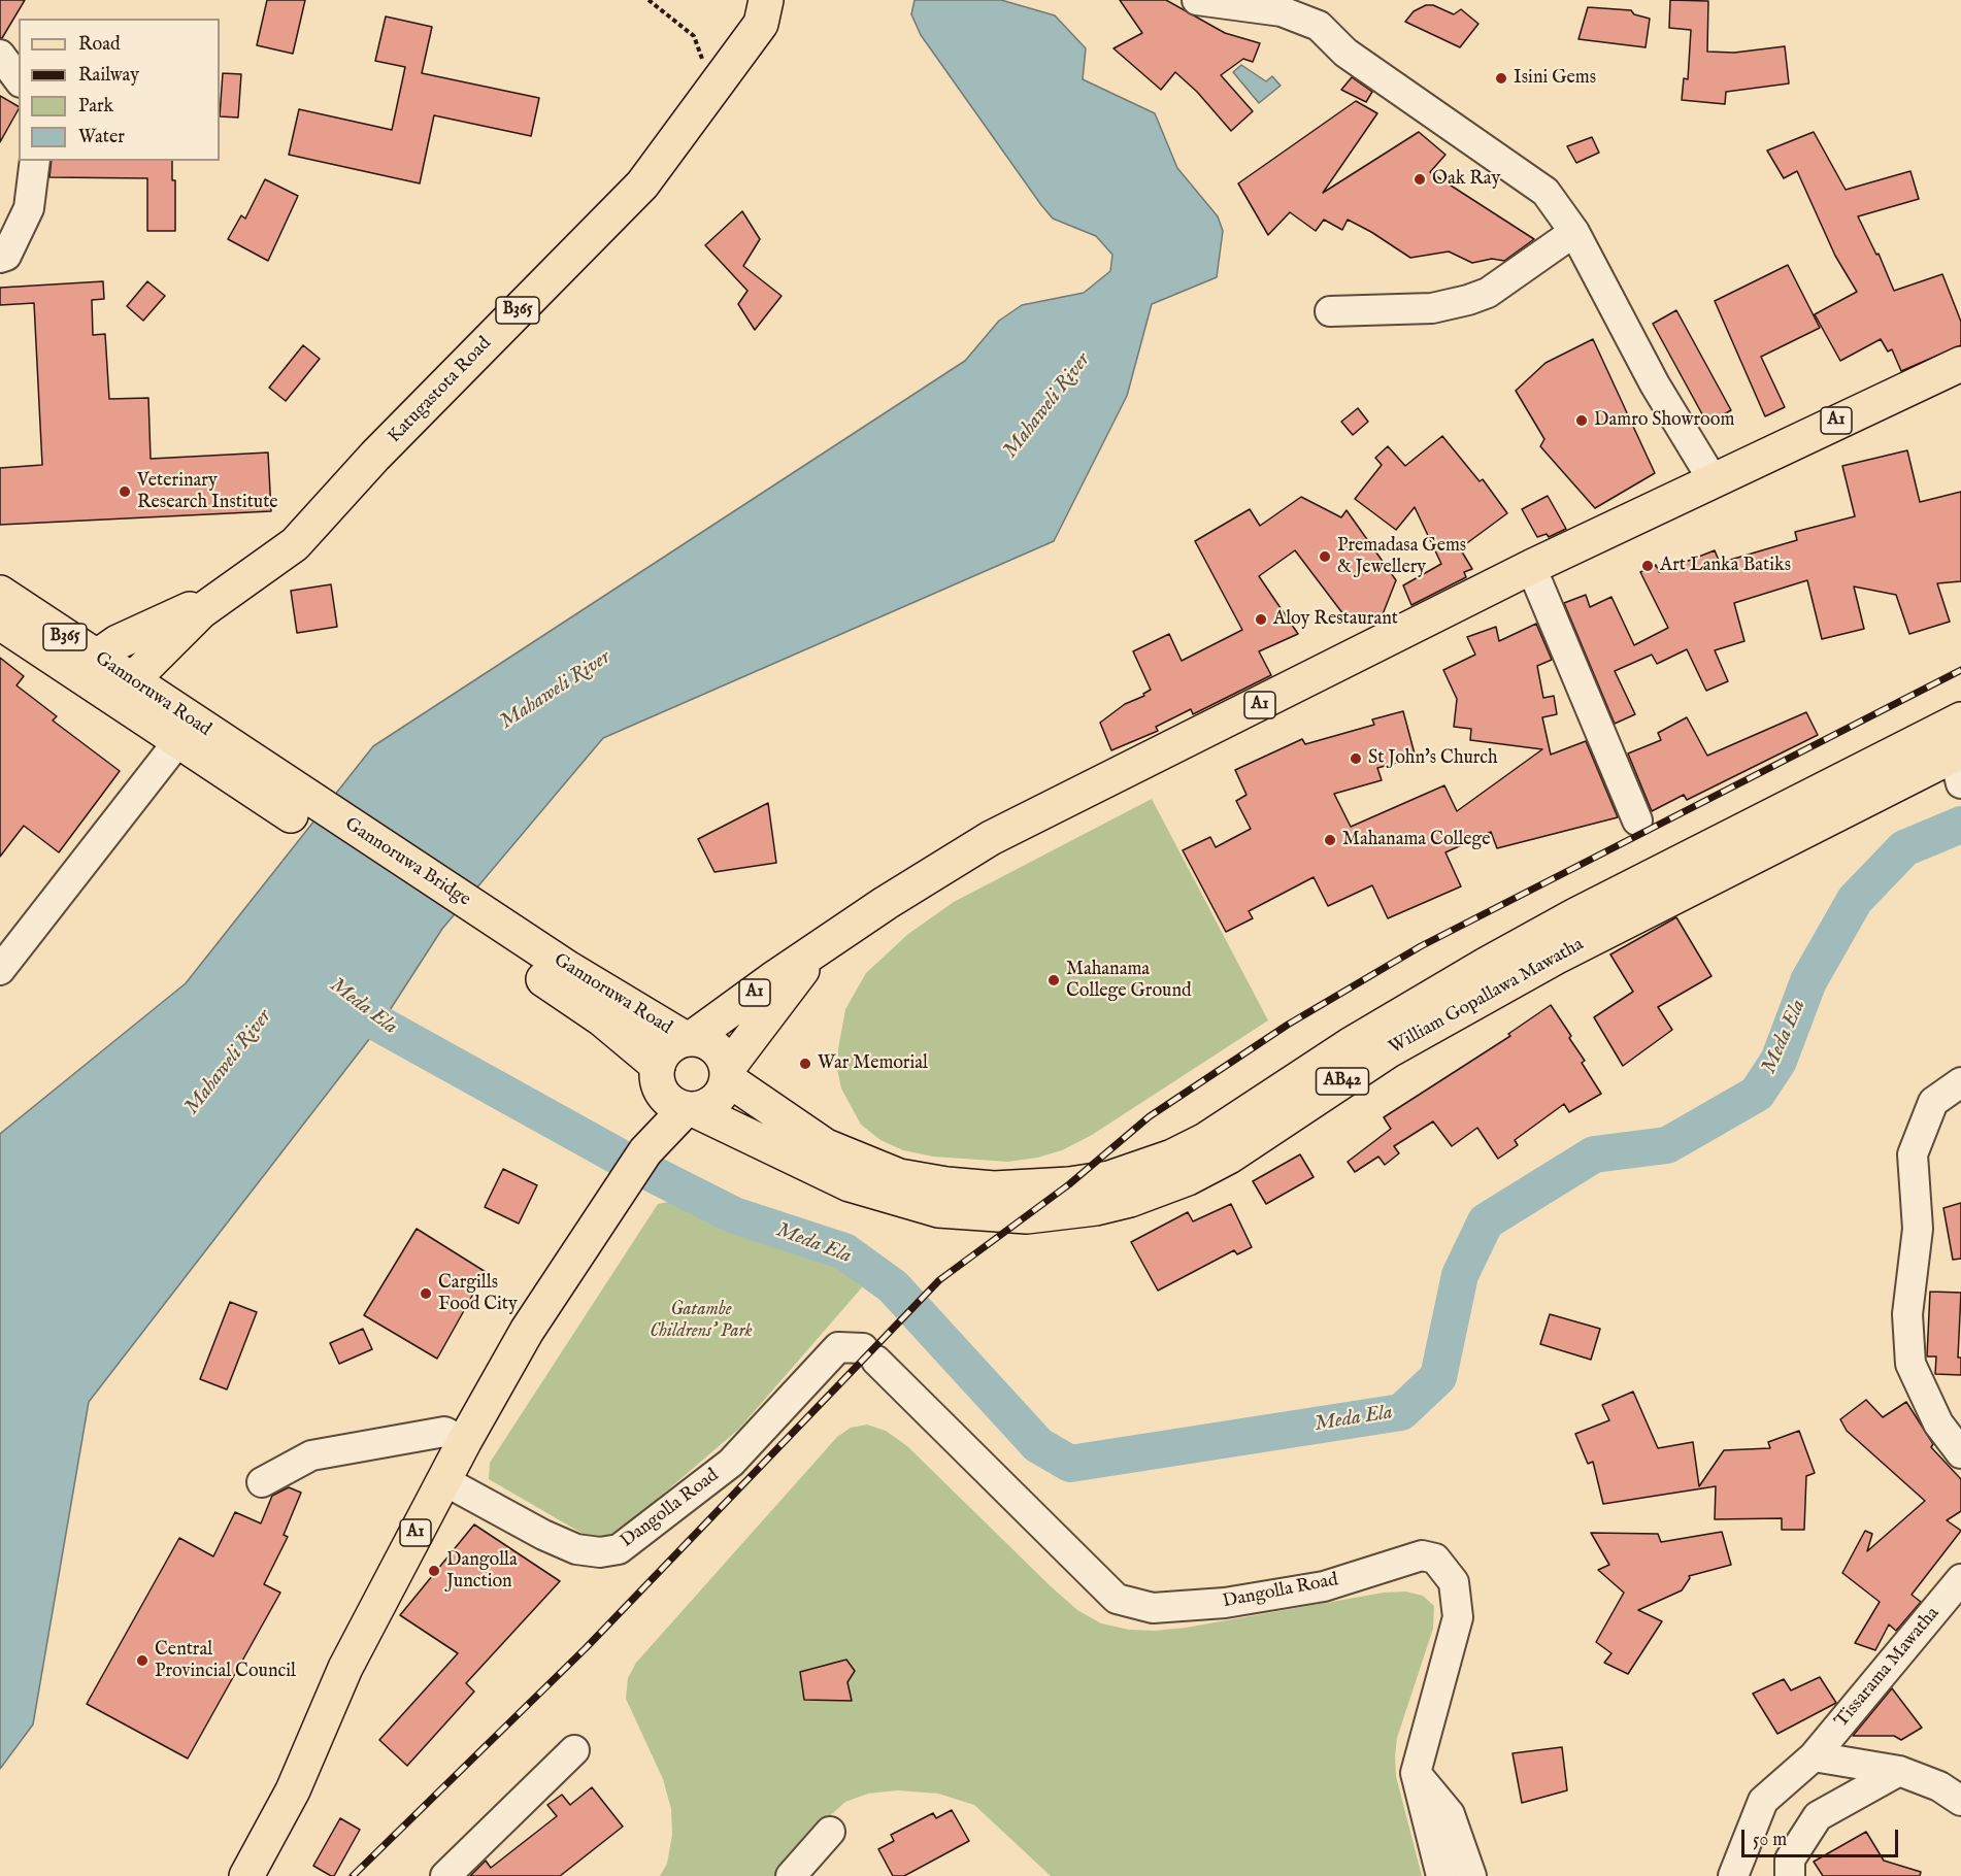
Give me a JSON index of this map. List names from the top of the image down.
{
  "streets": {
    "main road": [
      "B365",
      "Katugastota Road",
      "A1",
      "Gannoruwa Road",
      "Gannoruwa Bridge",
      "William Gopallawa Mawatha",
      "AB42"
    ],
    "street": ["Dangolla Road", "Tissarama Mawatha"]
  },
  "crossings": [
    ["Katugastota Road", "Gannoruwa Road"],
    ["A1", "Gannoruwa Road"],
    ["A1", "William Gopallawa Mawatha"],
    ["A1", "Dangolla Road"],
    ["Gannoruwa Road", "Gannoruwa Bridge"],
    ["Gannoruwa Road", "William Gopallawa Mawatha"]
  ],
  "water": ["Mahaweli River", "Meda Ela"],
  "parks": ["Gatambe Childrens' Park"],
  "places": [
    "Isini Gems",
    "Oak Ray",
    "Damro Showroom",
    "Veterinary Research Institute",
    "Premadasa Gems & Jewellery",
    "Art Lanka Batiks",
    "Aloy Restaurant",
    "St John's Church",
    "Mahanama College",
    "Mahanama College Ground",
    "War Memorial",
    "Cargills Food City",
    "Dangolla Junction",
    "Central Provincial Council"
  ],
  "legend": [
    "Road",
    "Railway",
    "Park",
    "Water"
  ],
  "scale_bar": "50 m"
}
